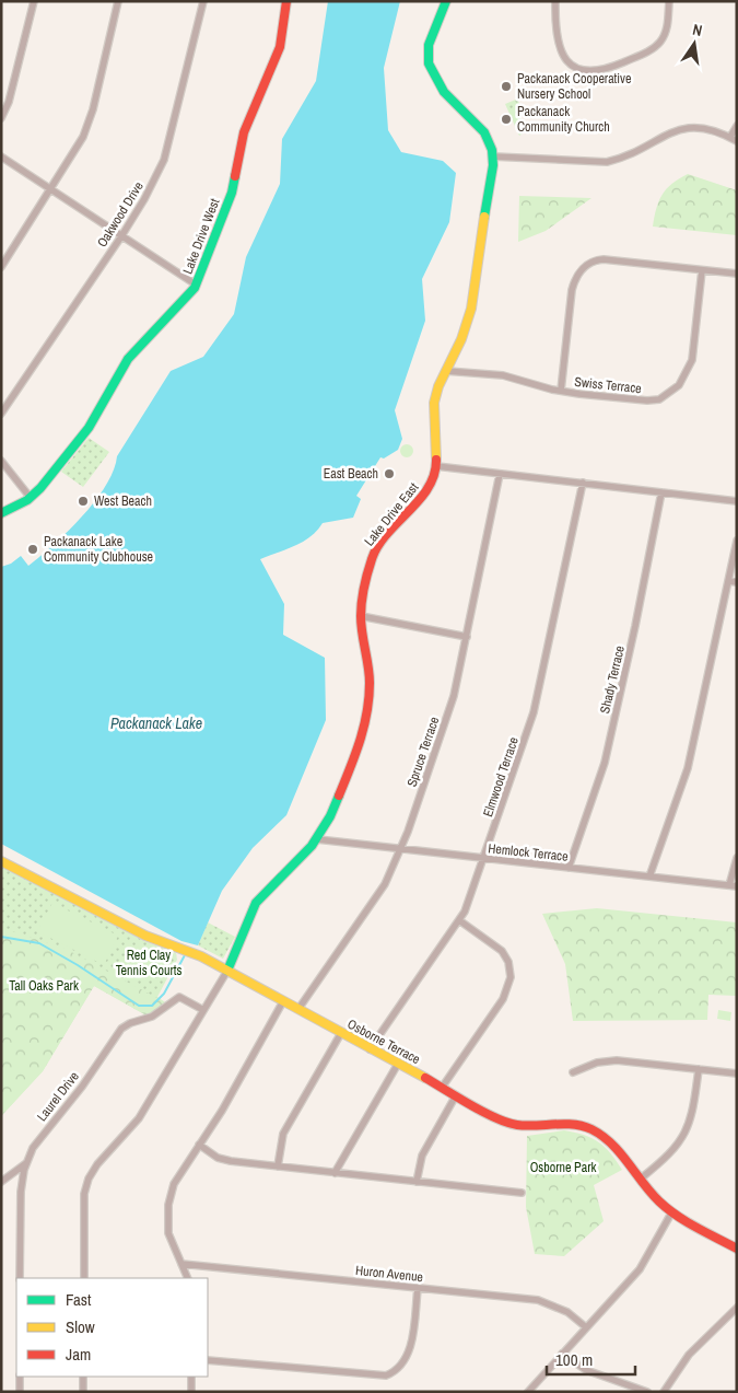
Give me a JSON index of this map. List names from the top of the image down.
{
  "streets": {
    "street": [
      "Oakwood Drive",
      "Lake Drive West",
      "Swiss Terrace",
      "Lake Drive East",
      "Shady Terrace",
      "Spruce Terrace",
      "Elmwood Terrace",
      "Hemlock Terrace",
      "Osborne Terrace",
      "Laurel Drive",
      "Huron Avenue"
    ]
  },
  "crossings": [
    ["Swiss Terrace", "Lake Drive East"],
    ["Lake Drive East", "Hemlock Terrace"],
    ["Lake Drive East", "Osborne Terrace"],
    ["Shady Terrace", "Hemlock Terrace"],
    ["Spruce Terrace", "Hemlock Terrace"],
    ["Spruce Terrace", "Osborne Terrace"],
    ["Elmwood Terrace", "Hemlock Terrace"],
    ["Elmwood Terrace", "Osborne Terrace"]
  ],
  "water": ["Packanack Lake"],
  "parks": ["Red Clay Tennis Courts", "Tall Oaks Park", "Osborne Park"],
  "places": [
    "Packanack Cooperative Nursery School",
    "Packanack Community Church",
    "East Beach",
    "West Beach",
    "Packanack Lake Community Clubhouse"
  ],
  "legend": ["Fast", "Slow", "Jam"],
  "scale_bar": "100 m",
  "north": "top"
}
